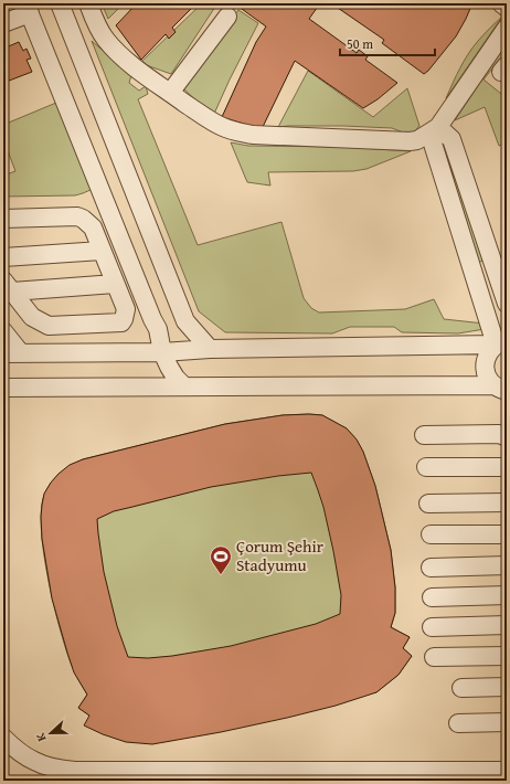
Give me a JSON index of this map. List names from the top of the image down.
{
  "places": {
    "sports": ["Çorum Şehir Stadyumu"]
  },
  "scale_bar": "50 m",
  "north": "left"
}
